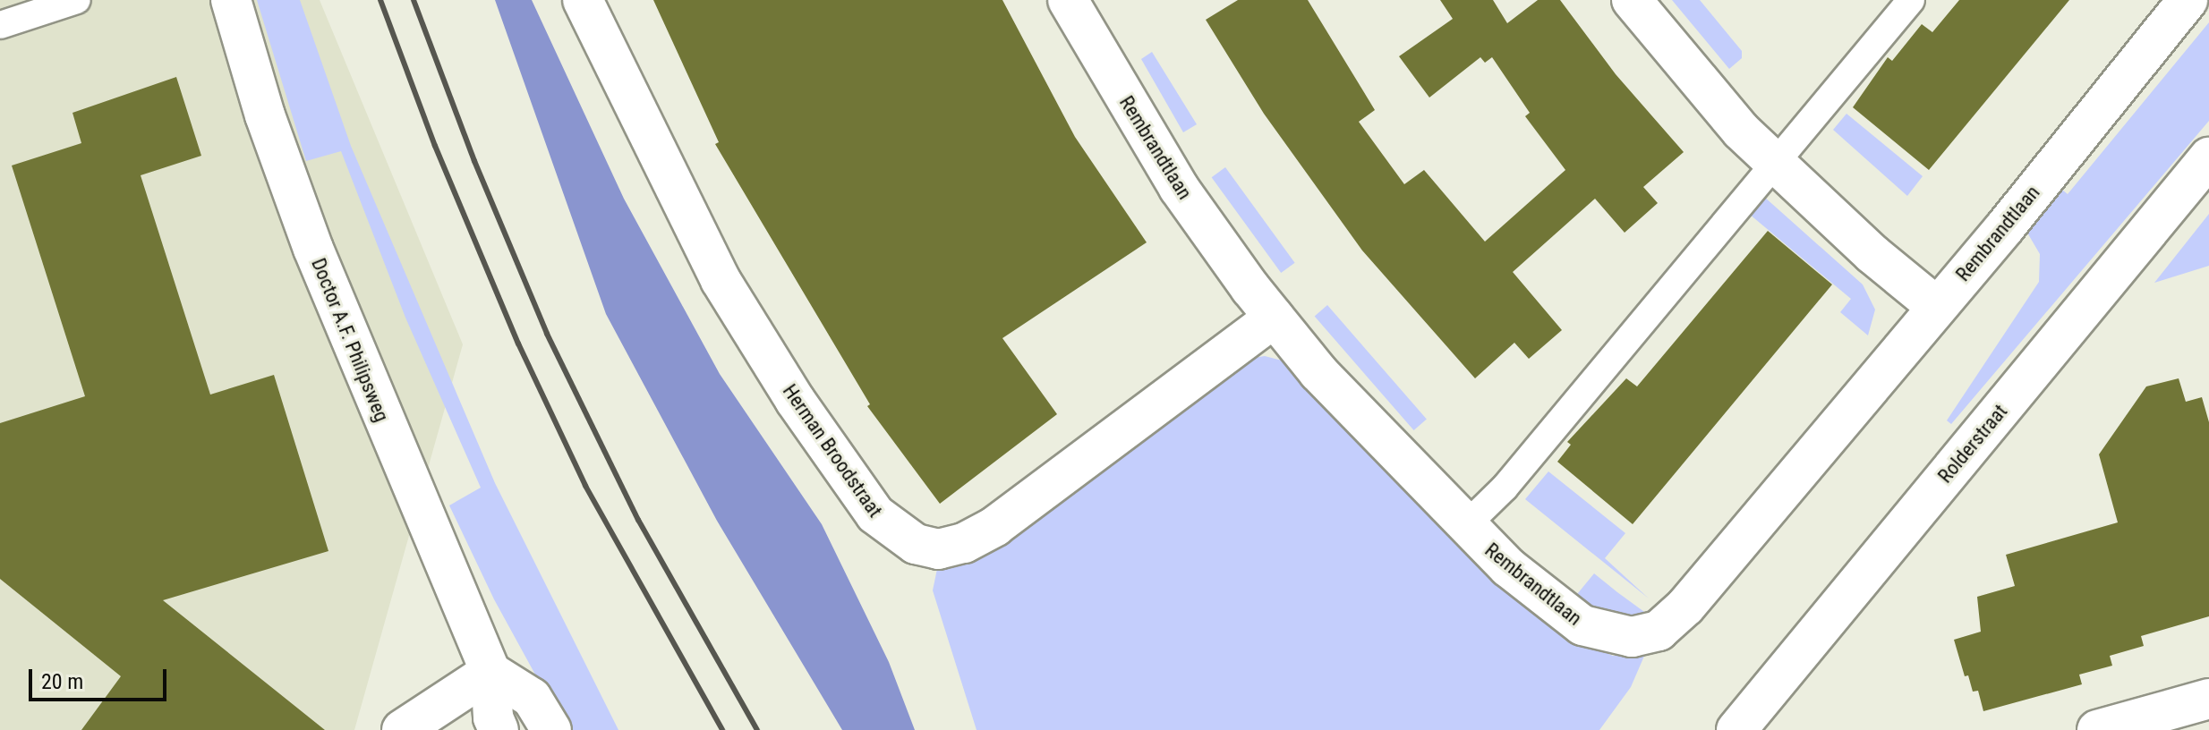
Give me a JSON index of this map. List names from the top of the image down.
{
  "streets": {
    "street": [
      "Rembrandtlaan",
      "Doctor A.F. Philipsweg",
      "Rolderstraat",
      "Herman Broodstraat"
    ]
  },
  "crossings": [
    ["Rembrandtlaan", "Herman Broodstraat"]
  ],
  "scale_bar": "20 m"
}
